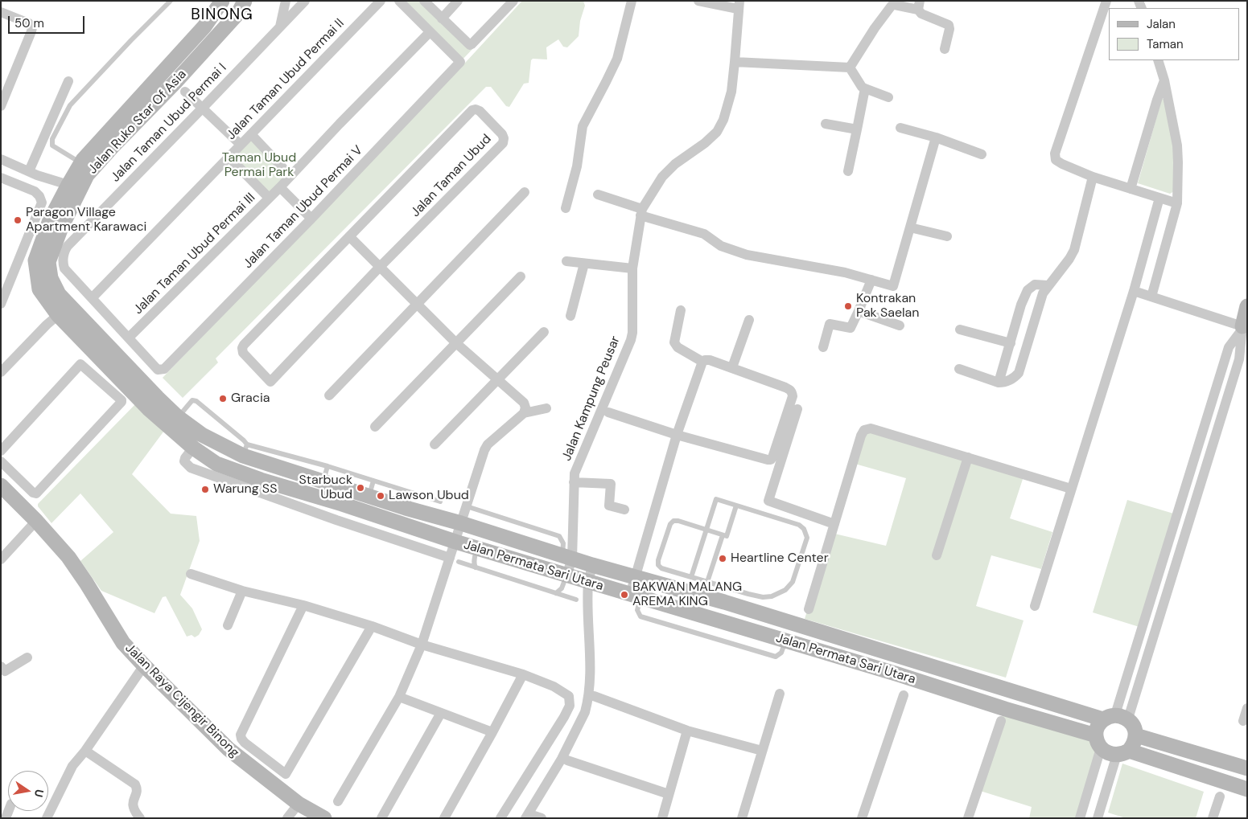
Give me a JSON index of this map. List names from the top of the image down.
{
  "streets": {
    "street": [
      "Jalan Taman Ubud Permai II",
      "Jalan Ruko Star Of Asia",
      "Jalan Taman Ubud Permai I",
      "Jalan Taman Ubud",
      "Jalan Taman Ubud Permai V",
      "Jalan Taman Ubud Permai III",
      "Jalan Kampung Peusar",
      "Jalan Permata Sari Utara",
      "Jalan Raya Cijengir Binong"
    ]
  },
  "crossings": [
    ["Jalan Taman Ubud Permai II", "Jalan Taman Ubud Permai I"],
    ["Jalan Ruko Star Of Asia", "Jalan Permata Sari Utara"],
    ["Jalan Taman Ubud Permai V", "Jalan Taman Ubud Permai III"],
    ["Jalan Kampung Peusar", "Jalan Permata Sari Utara"]
  ],
  "districts": ["BINONG"],
  "parks": ["Taman Ubud Permai Park"],
  "places": [
    "Paragon Village Apartment Karawaci",
    "Kontrakan Pak Saelan",
    "Gracia",
    "Starbuck Ubud",
    "Warung SS",
    "Lawson Ubud",
    "Heartline Center",
    "BAKWAN MALANG AREMA KING"
  ],
  "legend": ["Jalan", "Taman"],
  "scale_bar": "50 m",
  "north": "right"
}
